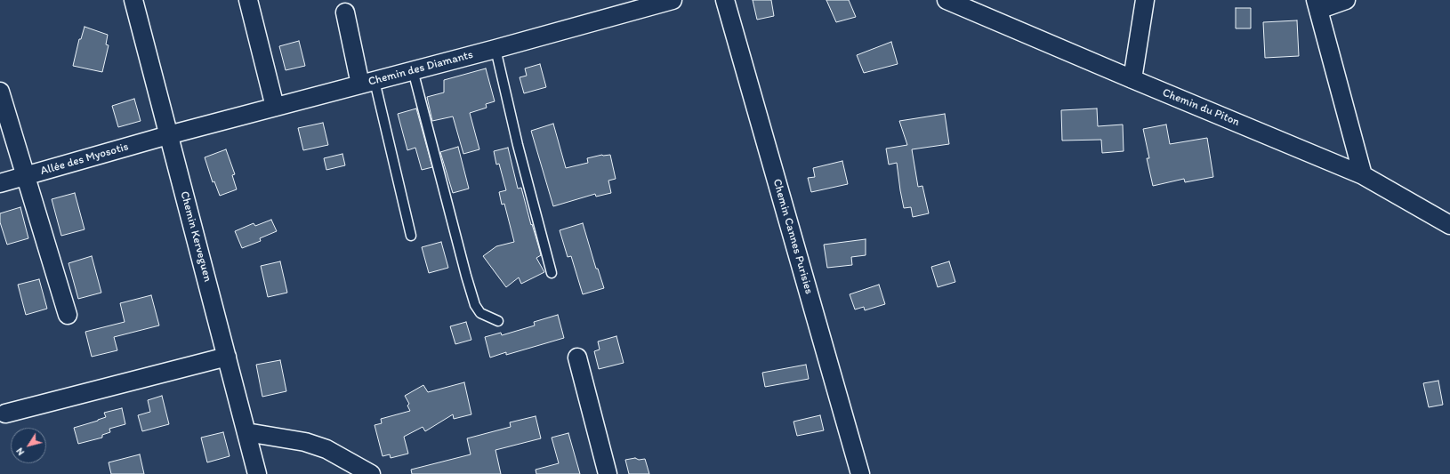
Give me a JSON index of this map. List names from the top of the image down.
{
  "streets": {
    "street": [
      "Chemin des Diamants",
      "Chemin du Piton",
      "Allée des Myosotis",
      "Chemin Kerveguen",
      "Chemin Cannes Purisies"
    ]
  },
  "crossings": [
    ["Chemin des Diamants", "Allée des Myosotis"],
    ["Chemin des Diamants", "Chemin Kerveguen"],
    ["Allée des Myosotis", "Chemin Kerveguen"]
  ],
  "north": "bottom left"
}
